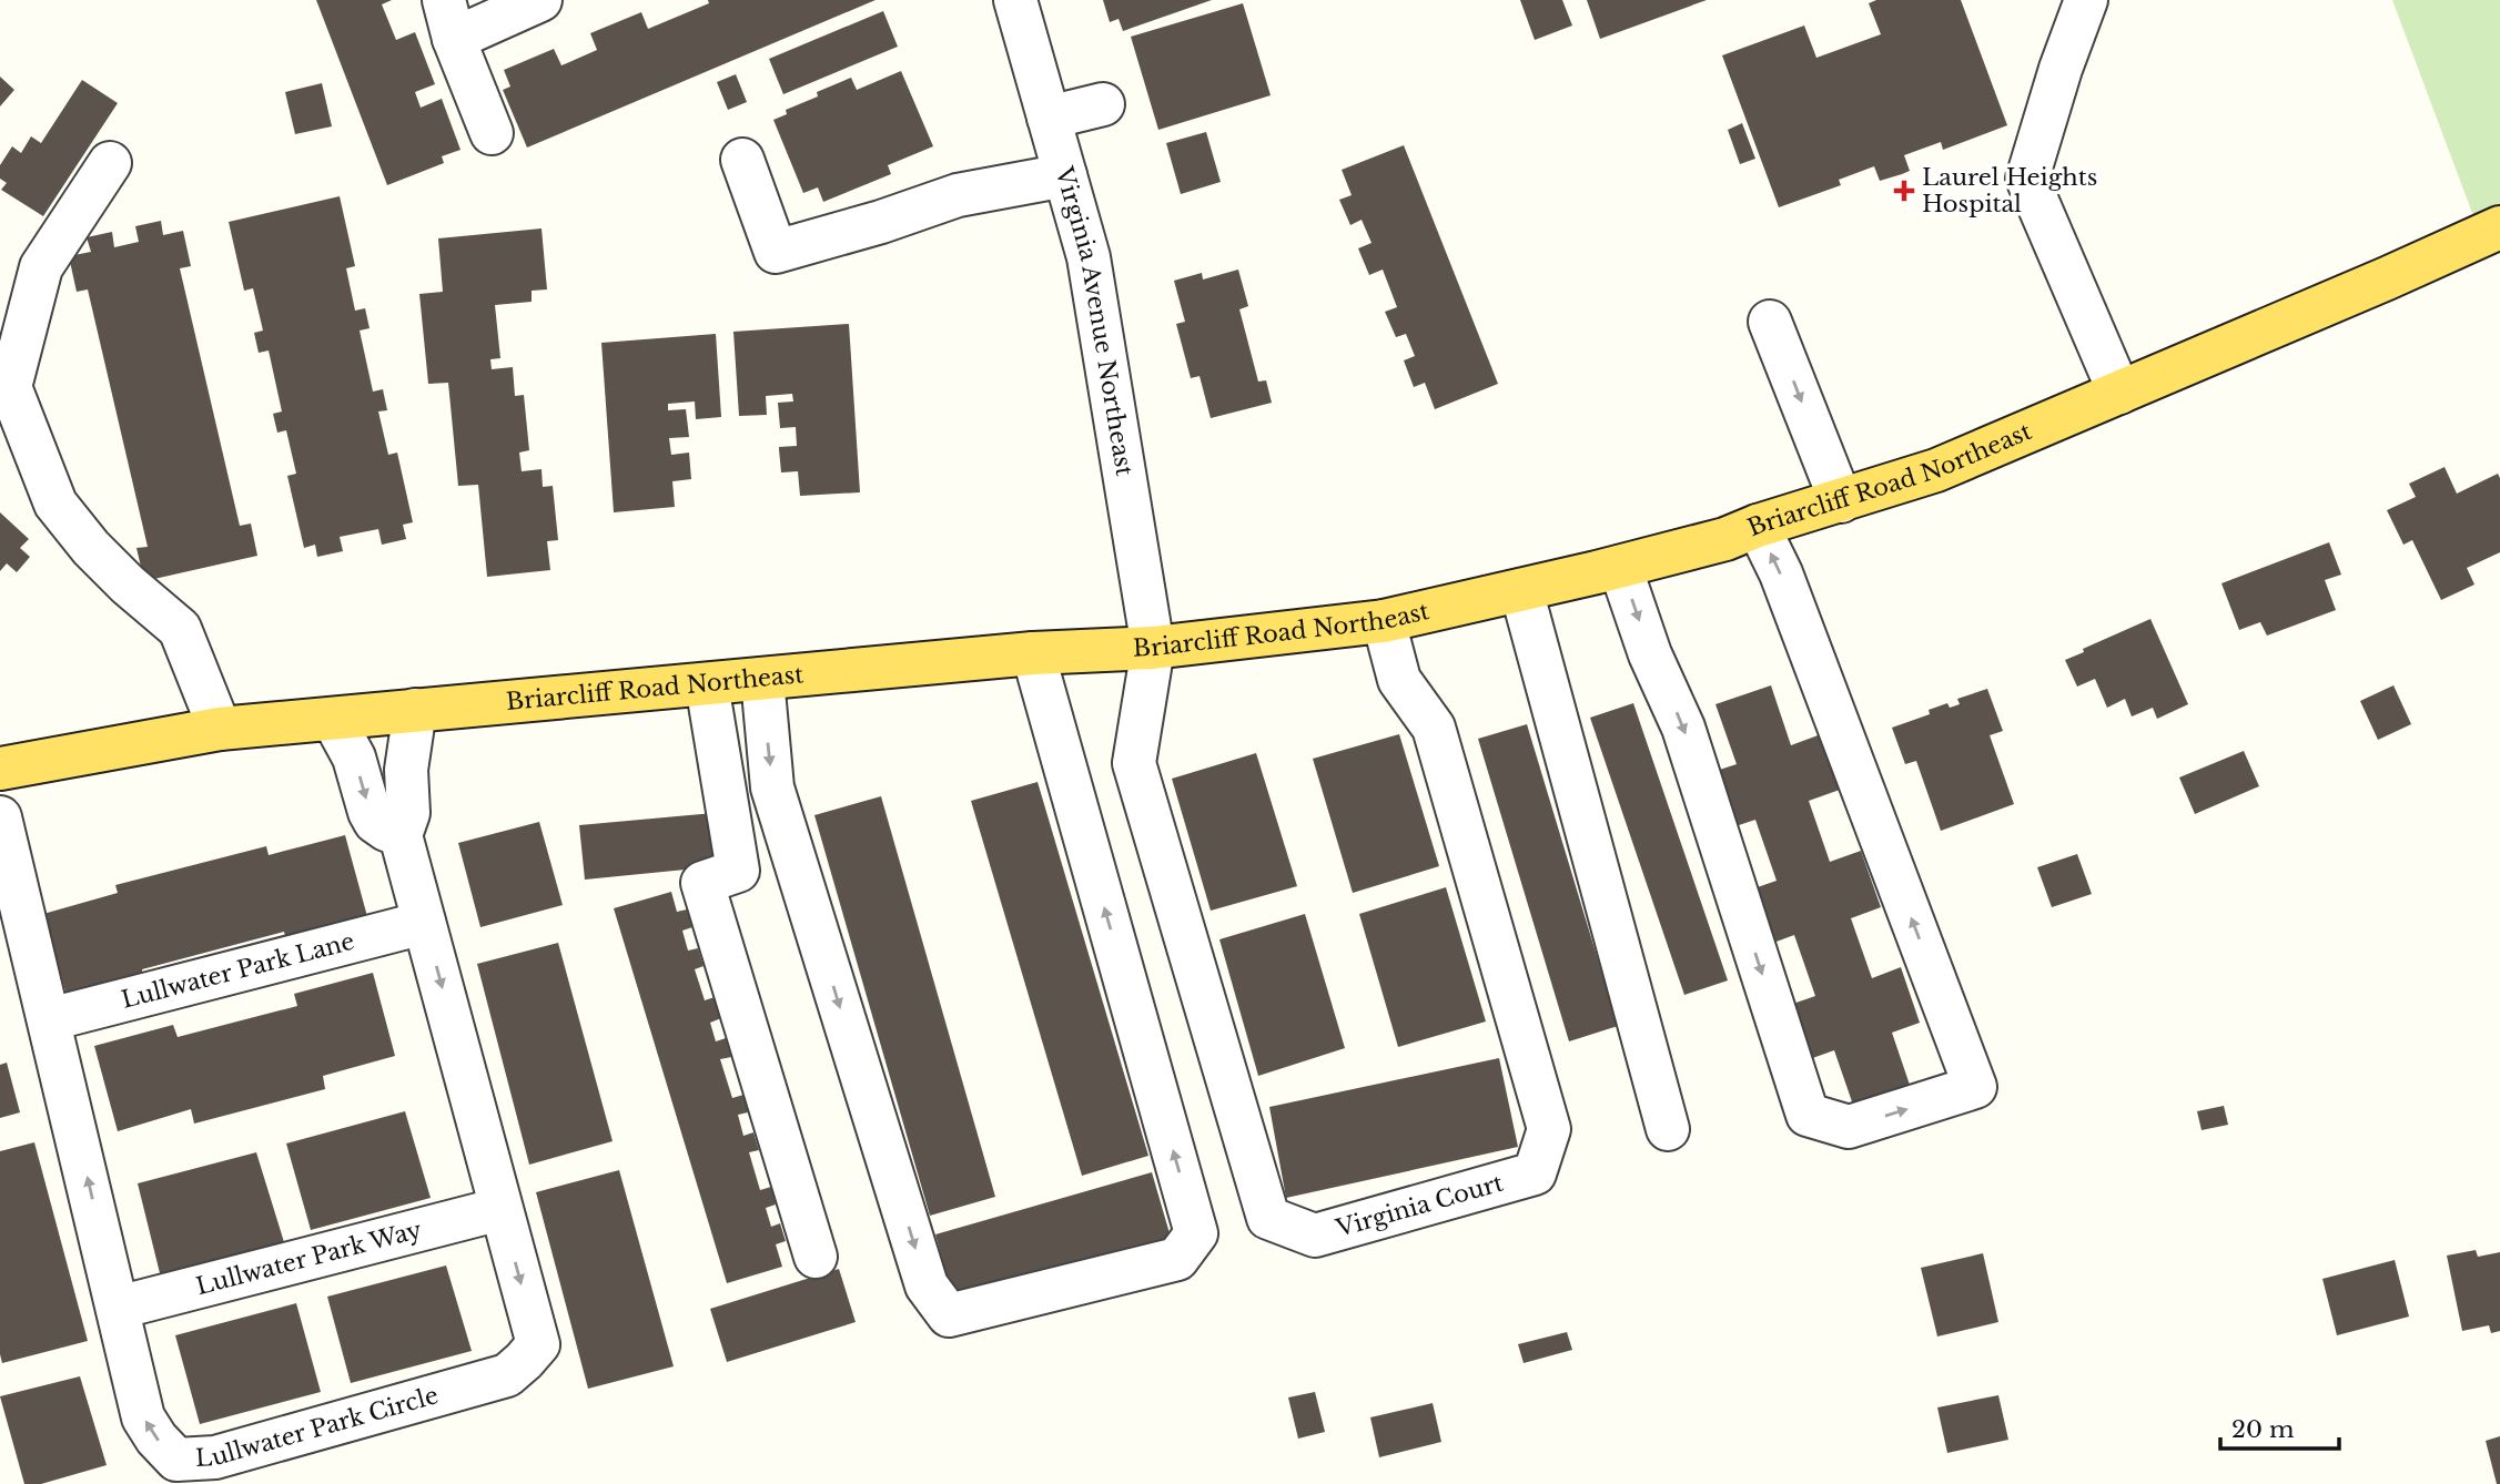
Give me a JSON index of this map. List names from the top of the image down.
{
  "streets": {
    "main road": ["Briarcliff Road Northeast"],
    "street": [
      "Virginia Avenue Northeast",
      "Lullwater Park Lane",
      "Virginia Court",
      "Lullwater Park Way",
      "Lullwater Park Circle"
    ]
  },
  "crossings": [
    ["Virginia Avenue Northeast", "Briarcliff Road Northeast"],
    ["Virginia Avenue Northeast", "Virginia Court"],
    ["Briarcliff Road Northeast", "Virginia Court"],
    ["Briarcliff Road Northeast", "Lullwater Park Circle"],
    ["Lullwater Park Lane", "Lullwater Park Circle"],
    ["Lullwater Park Way", "Lullwater Park Circle"]
  ],
  "places": {
    "health": ["Laurel Heights Hospital"]
  },
  "scale_bar": "20 m"
}
